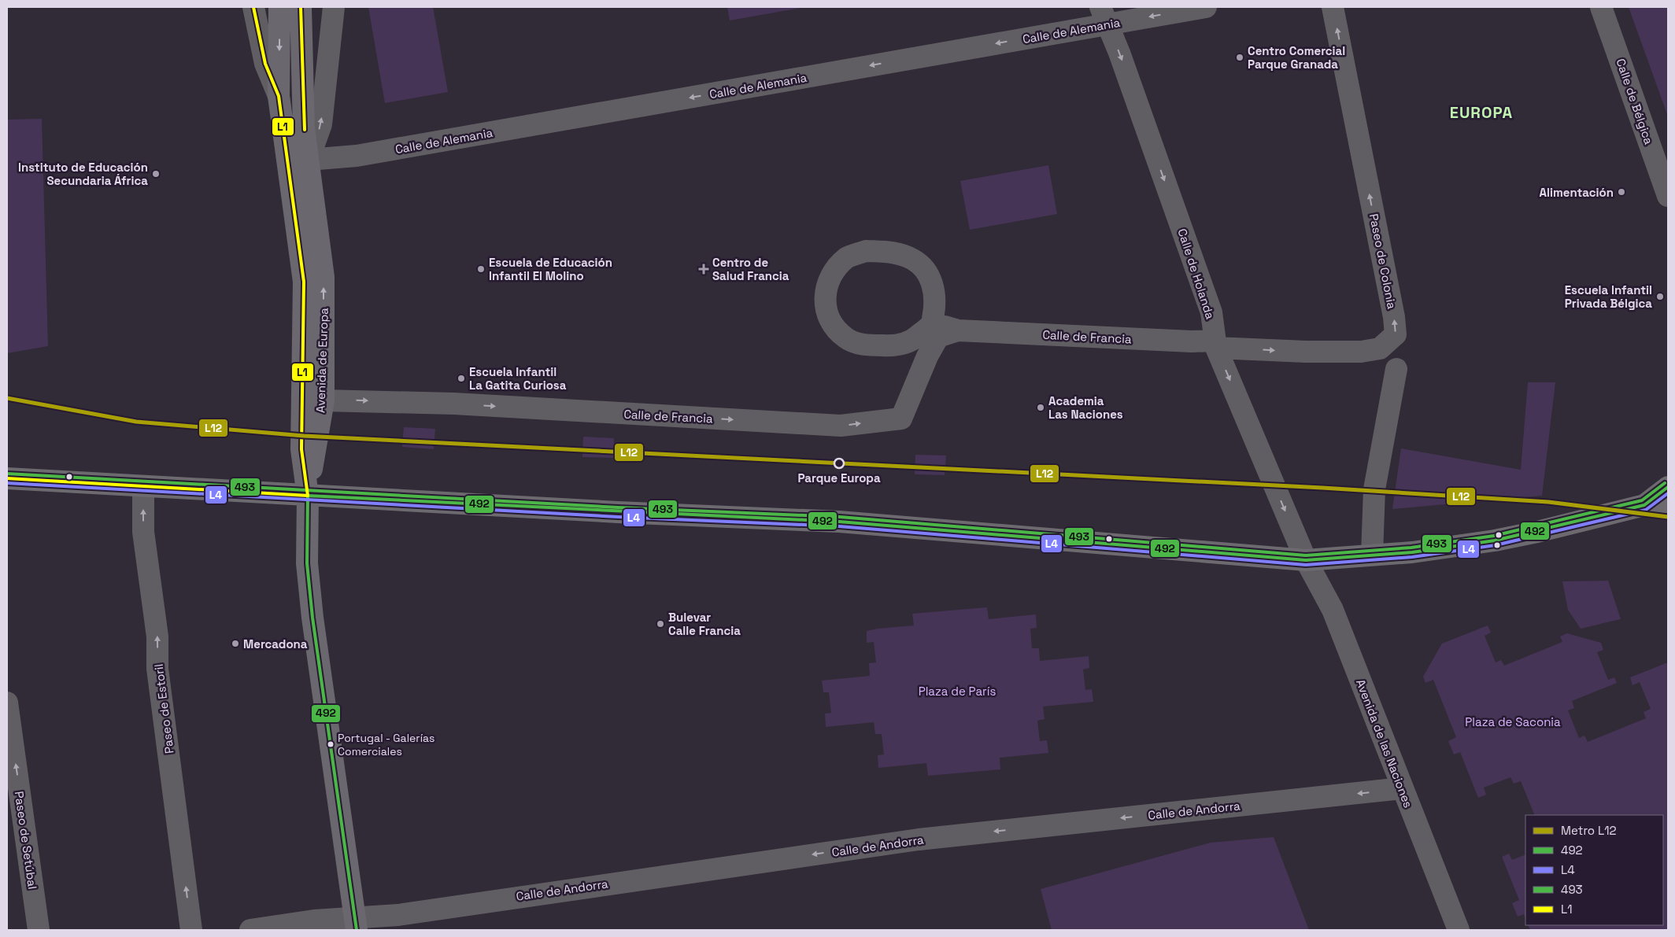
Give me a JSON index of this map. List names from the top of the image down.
{
  "streets": {
    "main road": ["Avenida de Europa"],
    "street": [
      "Calle de Alemania",
      "Calle de Bélgica",
      "Paseo de Colonia",
      "Calle de Holanda",
      "Calle de Francia",
      "Paseo de Estoril",
      "Avenida de las Naciones",
      "Calle de Andorra",
      "Paseo de Setúbal"
    ]
  },
  "crossings": [
    ["Calle de Alemania", "Calle de Holanda"],
    ["Calle de Alemania", "Avenida de Europa"],
    ["Paseo de Colonia", "Calle de Holanda"],
    ["Paseo de Colonia", "Calle de Francia"],
    ["Calle de Holanda", "Calle de Francia"],
    ["Calle de Holanda", "Avenida de las Naciones"],
    ["Calle de Francia", "Avenida de Europa"],
    ["Avenida de las Naciones", "Calle de Andorra"]
  ],
  "one_way": [
    "Calle de Alemania",
    "Calle de Holanda",
    "Calle de Francia",
    "Paseo de Estoril",
    "Calle de Andorra",
    "Paseo de Setúbal"
  ],
  "districts": ["EUROPA"],
  "parks": ["Plaza de París", "Plaza de Saconia"],
  "places": {
    "other": [
      "Centro Comercial Parque Granada",
      "Instituto de Educación Secundaria África",
      "Alimentación",
      "Escuela de Educación Infantil El Molino",
      "Escuela Infantil Privada Bélgica",
      "Escuela Infantil La Gatita Curiosa",
      "Academia Las Naciones",
      "Parque Europa",
      "Bulevar Calle Francia",
      "Mercadona",
      "Portugal - Galerías Comerciales"
    ],
    "health": ["Centro de Salud Francia"]
  },
  "lines": [
    "transit line L1",
    "metro line L12",
    "transit line 493",
    "transit line L4",
    "transit line 492"
  ],
  "legend": [
    "Metro L12",
    "492",
    "L4",
    "493",
    "L1"
  ]
}
